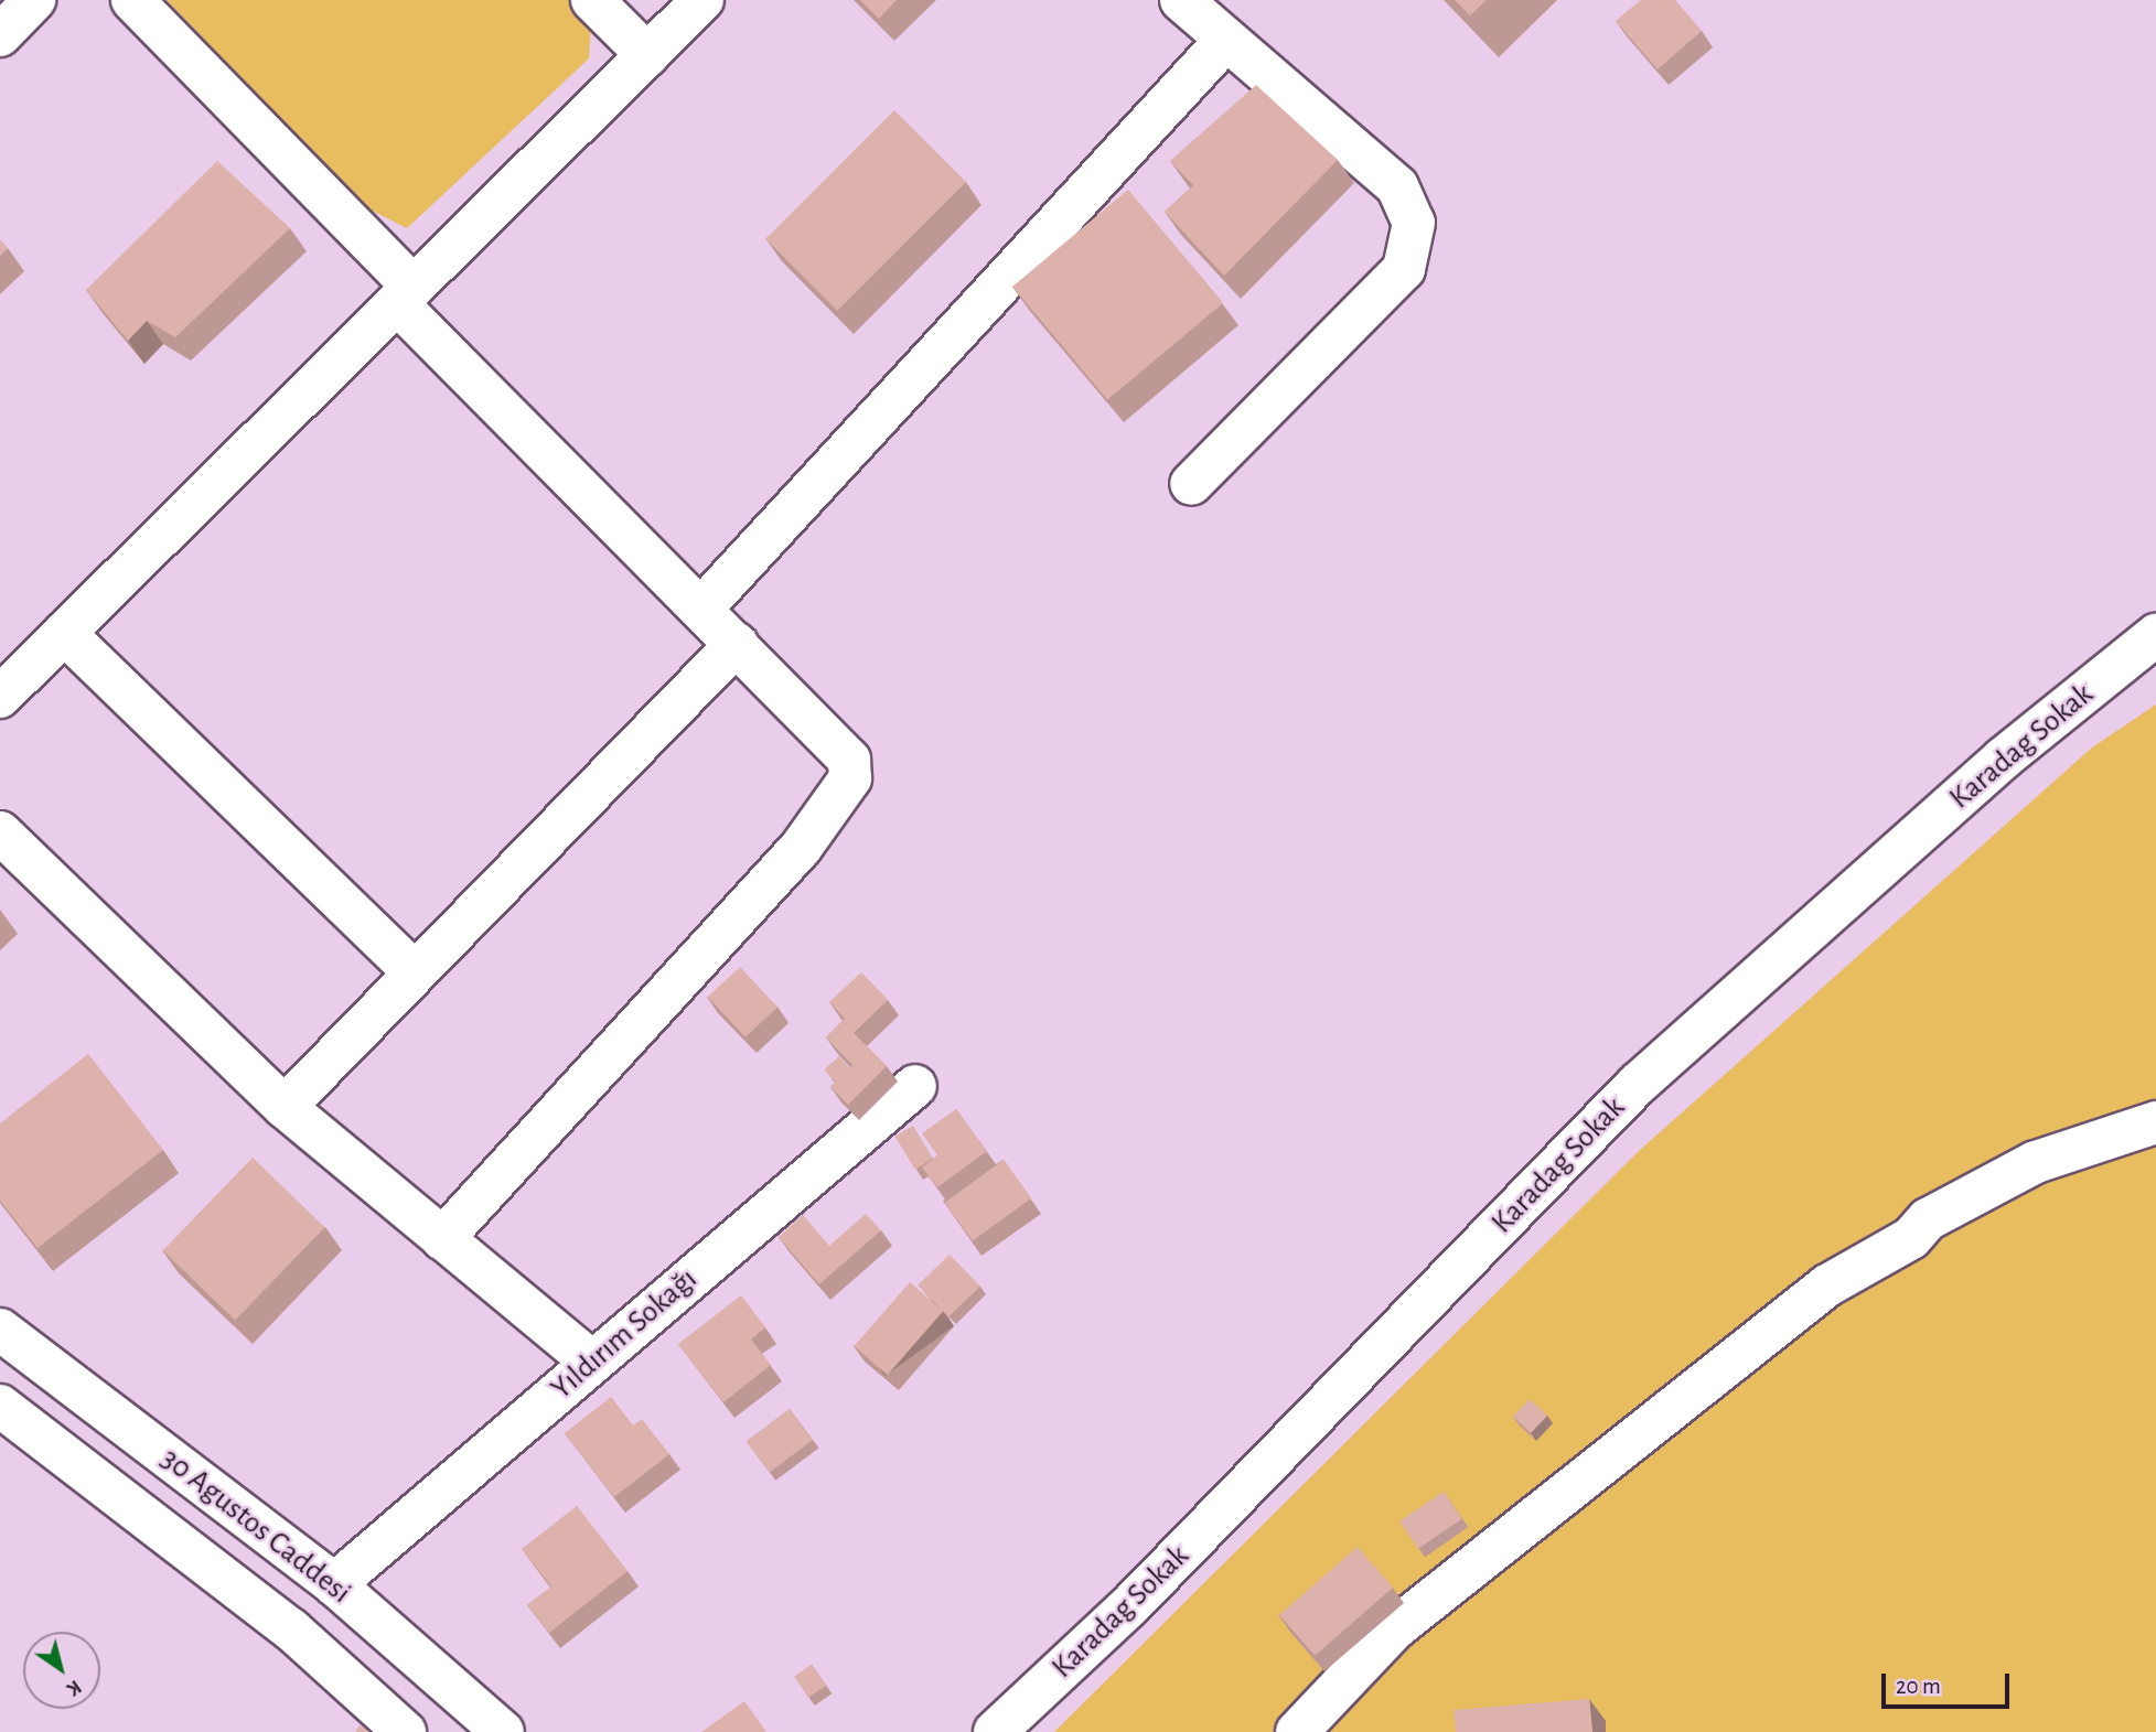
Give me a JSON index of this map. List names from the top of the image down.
{
  "streets": {
    "street": ["Karadag Sokak", "Yıldırım Sokağı", "30 Agustos Caddesi"]
  },
  "crossings": [
    ["Yıldırım Sokağı", "30 Agustos Caddesi"]
  ],
  "scale_bar": "20 m",
  "north": "bottom right"
}
